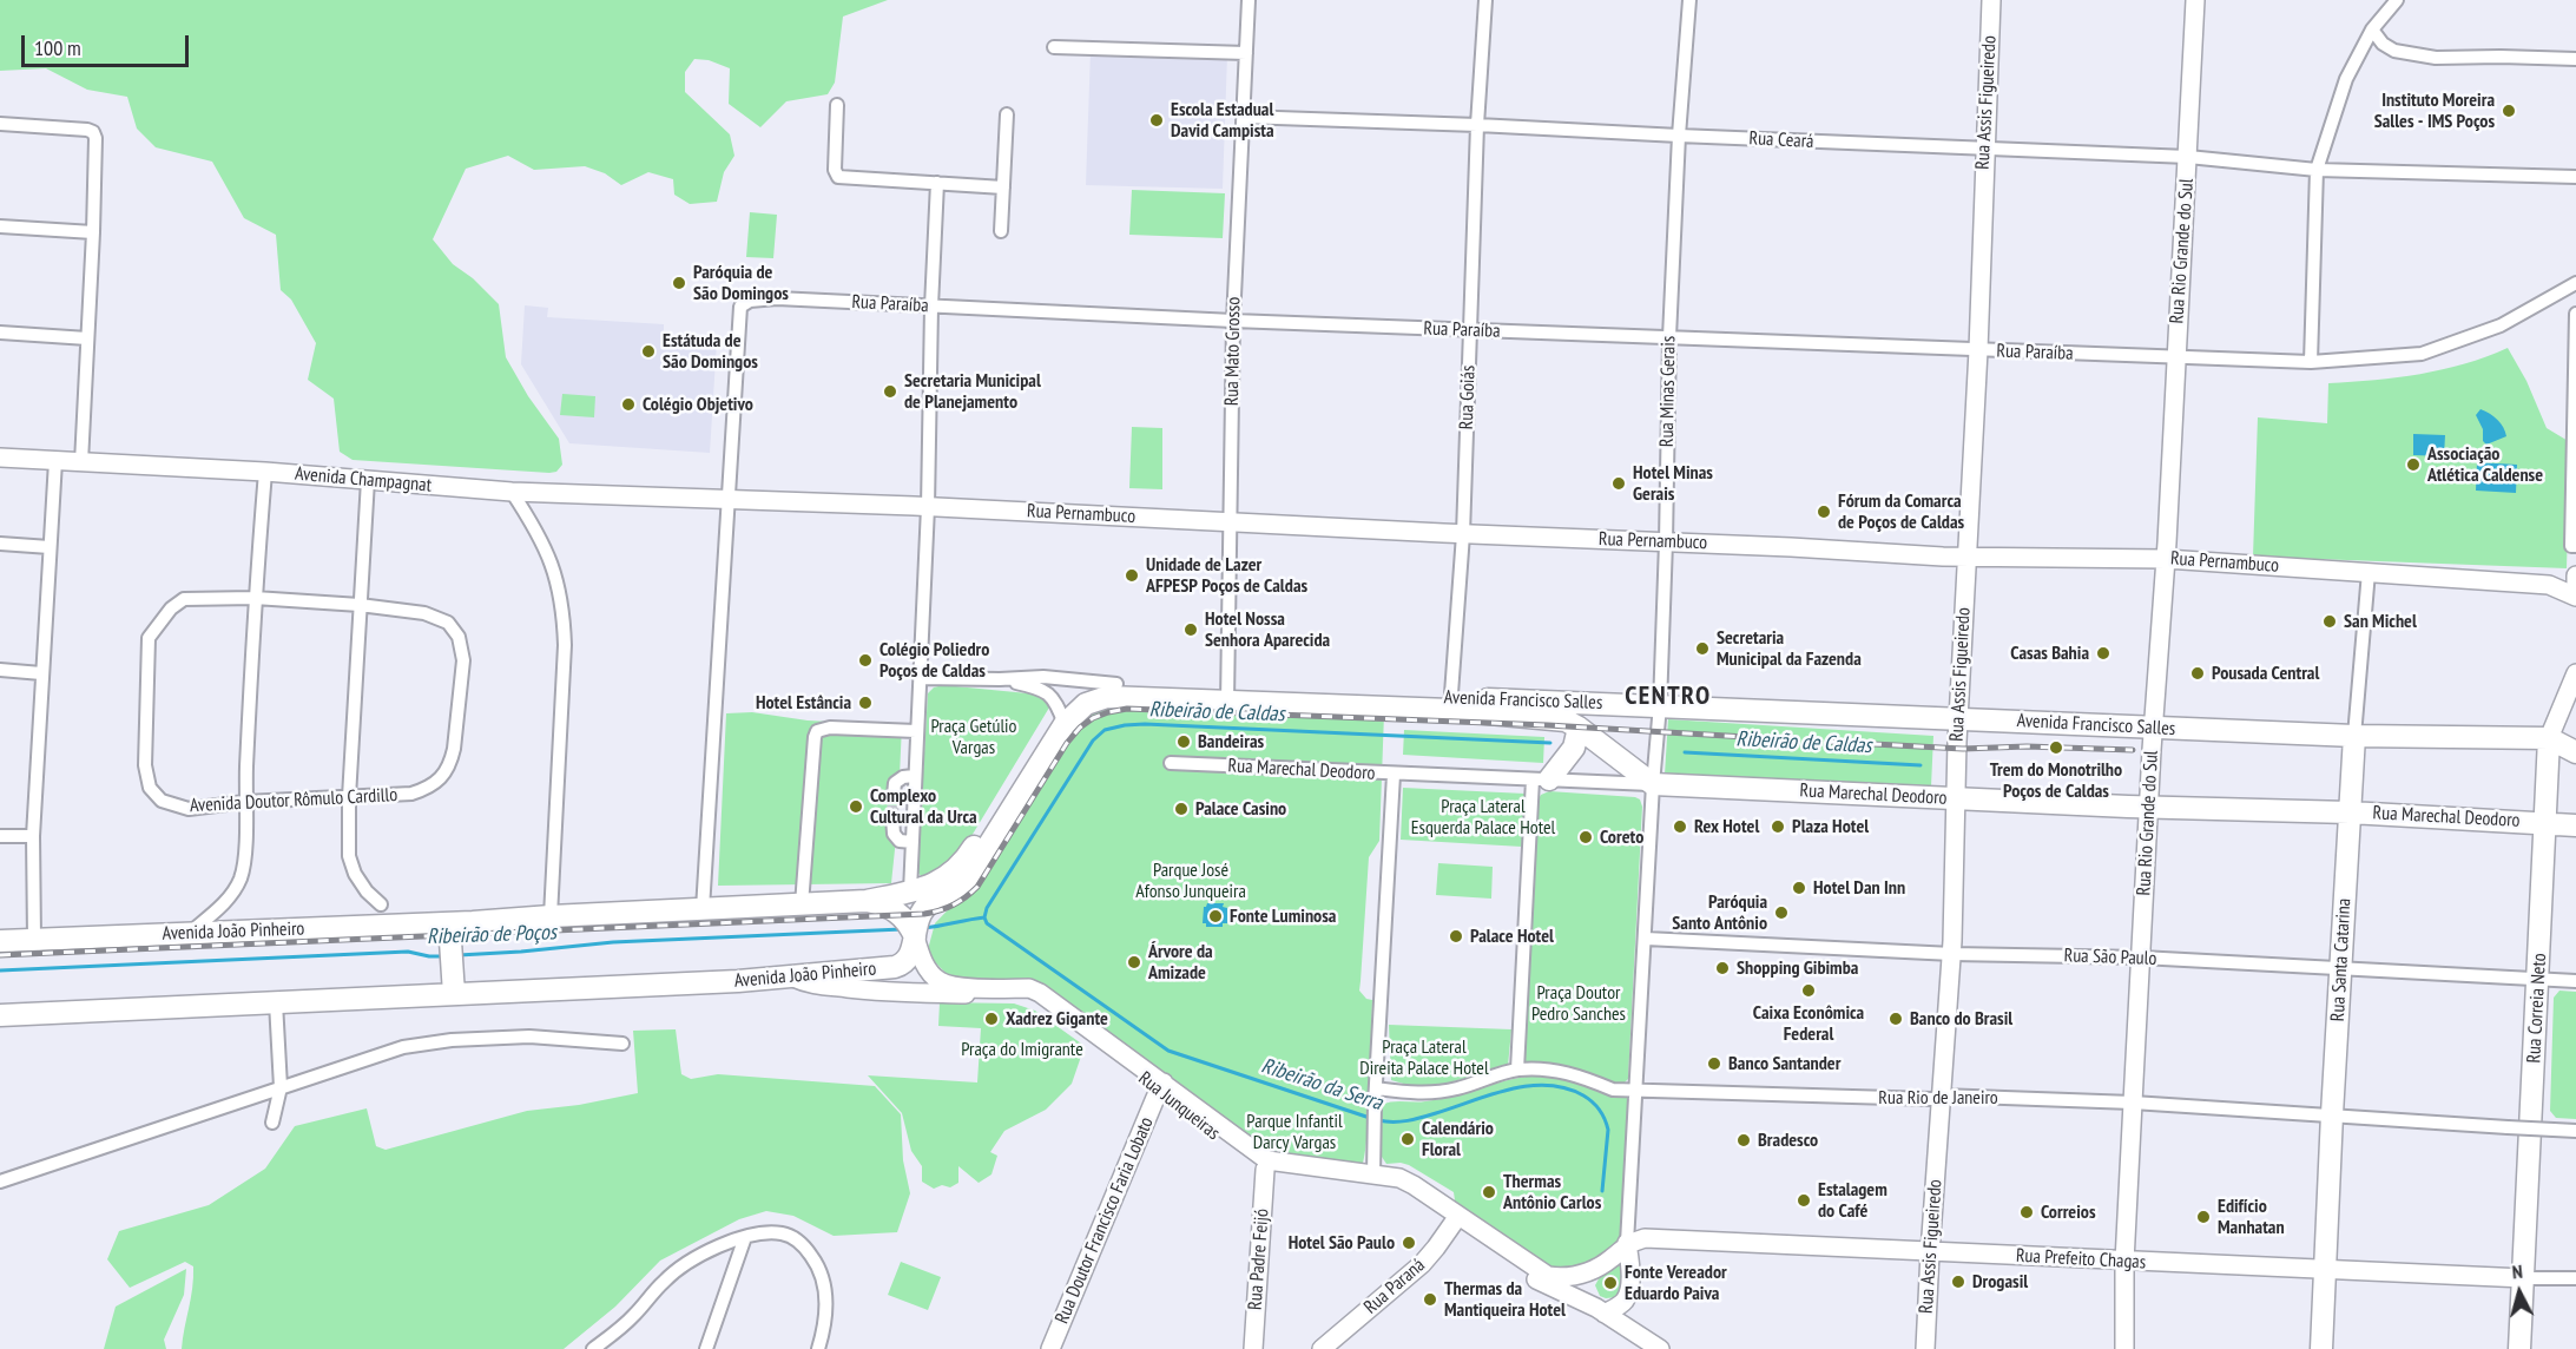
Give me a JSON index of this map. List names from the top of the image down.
{
  "streets": {
    "main road": [
      "Avenida Francisco Salles",
      "Rua Marechal Deodoro",
      "Avenida João Pinheiro",
      "Rua Santa Catarina",
      "Rua Correia Neto"
    ],
    "street": [
      "Rua Assis Figueiredo",
      "Rua Ceará",
      "Rua Rio Grande do Sul",
      "Rua Paraíba",
      "Rua Mato Grosso",
      "Rua Minas Gerais",
      "Rua Goiás",
      "Avenida Champagnat",
      "Rua Pernambuco",
      "Avenida Doutor Rômulo Cardillo",
      "Rua São Paulo",
      "Rua Rio de Janeiro",
      "Rua Junqueiras",
      "Rua Doutor Francisco Faria Lobato",
      "Rua Padre Feijó",
      "Rua Prefeito Chagas",
      "Rua Paraná"
    ]
  },
  "crossings": [
    ["Rua Assis Figueiredo", "Rua Ceará"],
    ["Rua Assis Figueiredo", "Rua Paraíba"],
    ["Rua Assis Figueiredo", "Rua Pernambuco"],
    ["Rua Assis Figueiredo", "Avenida Francisco Salles"],
    ["Rua Assis Figueiredo", "Rua Marechal Deodoro"],
    ["Rua Assis Figueiredo", "Rua São Paulo"],
    ["Rua Assis Figueiredo", "Rua Rio de Janeiro"],
    ["Rua Assis Figueiredo", "Rua Prefeito Chagas"],
    ["Rua Ceará", "Rua Rio Grande do Sul"],
    ["Rua Ceará", "Rua Mato Grosso"],
    ["Rua Ceará", "Rua Minas Gerais"],
    ["Rua Ceará", "Rua Goiás"],
    ["Rua Rio Grande do Sul", "Rua Paraíba"],
    ["Rua Rio Grande do Sul", "Rua Pernambuco"],
    ["Rua Rio Grande do Sul", "Avenida Francisco Salles"],
    ["Rua Rio Grande do Sul", "Rua Marechal Deodoro"],
    ["Rua Rio Grande do Sul", "Rua São Paulo"],
    ["Rua Rio Grande do Sul", "Rua Rio de Janeiro"],
    ["Rua Rio Grande do Sul", "Rua Prefeito Chagas"],
    ["Rua Paraíba", "Rua Mato Grosso"],
    ["Rua Paraíba", "Rua Minas Gerais"],
    ["Rua Paraíba", "Rua Goiás"],
    ["Rua Paraíba", "Avenida Champagnat"],
    ["Rua Paraíba", "Rua Pernambuco"],
    ["Rua Mato Grosso", "Rua Pernambuco"],
    ["Rua Mato Grosso", "Avenida Francisco Salles"],
    ["Rua Minas Gerais", "Rua Pernambuco"],
    ["Rua Minas Gerais", "Avenida Francisco Salles"],
    ["Rua Minas Gerais", "Rua Marechal Deodoro"],
    ["Rua Goiás", "Rua Pernambuco"],
    ["Rua Goiás", "Avenida Francisco Salles"],
    ["Avenida Champagnat", "Rua Pernambuco"],
    ["Rua Pernambuco", "Rua Santa Catarina"],
    ["Avenida Francisco Salles", "Rua Marechal Deodoro"],
    ["Avenida Francisco Salles", "Avenida João Pinheiro"],
    ["Avenida Francisco Salles", "Rua Santa Catarina"],
    ["Avenida Francisco Salles", "Rua Correia Neto"],
    ["Avenida Francisco Salles", "Rua Junqueiras"],
    ["Rua Marechal Deodoro", "Rua Santa Catarina"],
    ["Rua Marechal Deodoro", "Rua Correia Neto"],
    ["Avenida João Pinheiro", "Rua Junqueiras"],
    ["Rua São Paulo", "Rua Santa Catarina"],
    ["Rua São Paulo", "Rua Correia Neto"],
    ["Rua Santa Catarina", "Rua Rio de Janeiro"],
    ["Rua Santa Catarina", "Rua Prefeito Chagas"],
    ["Rua Correia Neto", "Rua Prefeito Chagas"],
    ["Rua Junqueiras", "Rua Doutor Francisco Faria Lobato"],
    ["Rua Junqueiras", "Rua Padre Feijó"],
    ["Rua Junqueiras", "Rua Paraná"]
  ],
  "districts": ["CENTRO"],
  "water": ["Ribeirão de Caldas", "Ribeirão de Poços", "Ribeirão da Serra"],
  "parks": [
    "Praça Getúlio Vargas",
    "Praça Lateral Esquerda Palace Hotel",
    "Parque José Afonso Junqueira",
    "Praça Doutor Pedro Sanches",
    "Praça Lateral Direita Palace Hotel",
    "Praça do Imigrante",
    "Parque Infantil Darcy Vargas"
  ],
  "places": [
    "Instituto Moreira Salles - IMS Poços",
    "Escola Estadual David Campista",
    "Paróquia de São Domingos",
    "Estátuda de São Domingos",
    "Secretaria Municipal de Planejamento",
    "Colégio Objetivo",
    "Associação Atlética Caldense",
    "Hotel Minas Gerais",
    "Fórum da Comarca de Poços de Caldas",
    "Unidade de Lazer AFPESP Poços de Caldas",
    "San Michel",
    "Hotel Nossa Senhora Aparecida",
    "Secretaria Municipal da Fazenda",
    "Casas Bahia",
    "Colégio Poliedro Poços de Caldas",
    "Pousada Central",
    "Hotel Estância",
    "Bandeiras",
    "Trem do Monotrilho Poços de Caldas",
    "Complexo Cultural da Urca",
    "Palace Casino",
    "Rex Hotel",
    "Plaza Hotel",
    "Coreto",
    "Hotel Dan Inn",
    "Paróquia Santo Antônio",
    "Fonte Luminosa",
    "Palace Hotel",
    "Árvore da Amizade",
    "Shopping Gibimba",
    "Caixa Econômica Federal",
    "Xadrez Gigante",
    "Banco do Brasil",
    "Banco Santander",
    "Calendário Floral",
    "Bradesco",
    "Thermas Antônio Carlos",
    "Estalagem do Café",
    "Correios",
    "Edifício Manhatan",
    "Hotel São Paulo",
    "Drogasil",
    "Fonte Vereador Eduardo Paiva",
    "Thermas da Mantiqueira Hotel"
  ],
  "scale_bar": "100 m",
  "north": "top"
}
